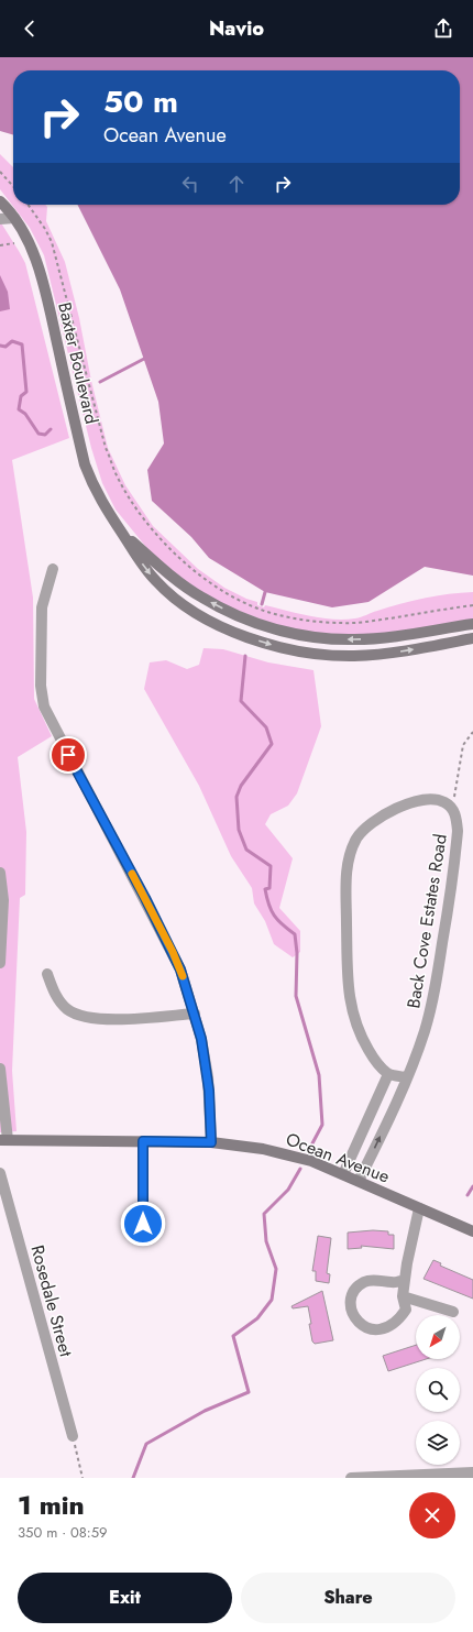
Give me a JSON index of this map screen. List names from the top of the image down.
{
  "streets": {
    "street": [
      "Baxter Boulevard",
      "Back Cove Estates Road",
      "Ocean Avenue",
      "Rosedale Street"
    ]
  },
  "crossings": [
    ["Back Cove Estates Road", "Ocean Avenue"]
  ],
  "north": "bottom left",
  "page": {
    "header": "Navio",
    "turn": ["50 m", "Ocean Avenue"],
    "heading": ["1 min", "350 m · 08:59"],
    "buttons": ["Exit", "Share"]
  }
}
